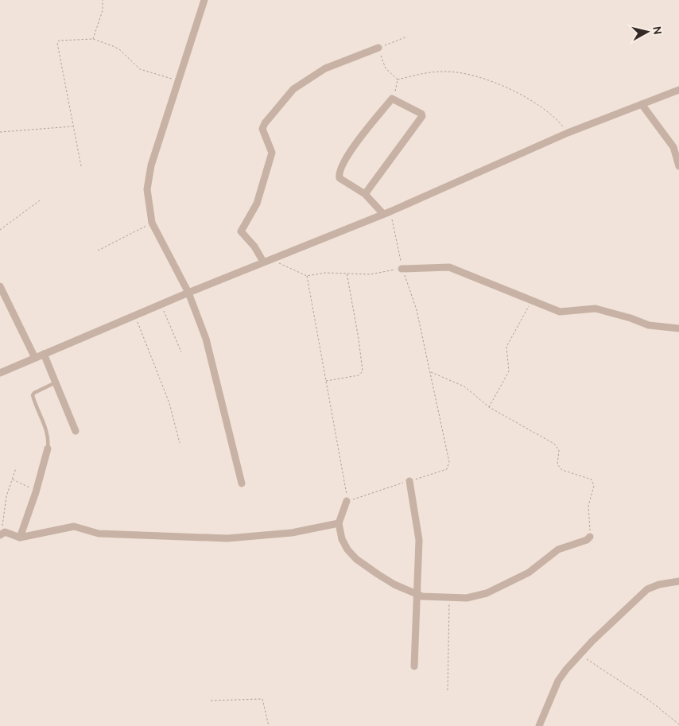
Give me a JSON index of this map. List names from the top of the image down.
{
  "north": "right"
}
